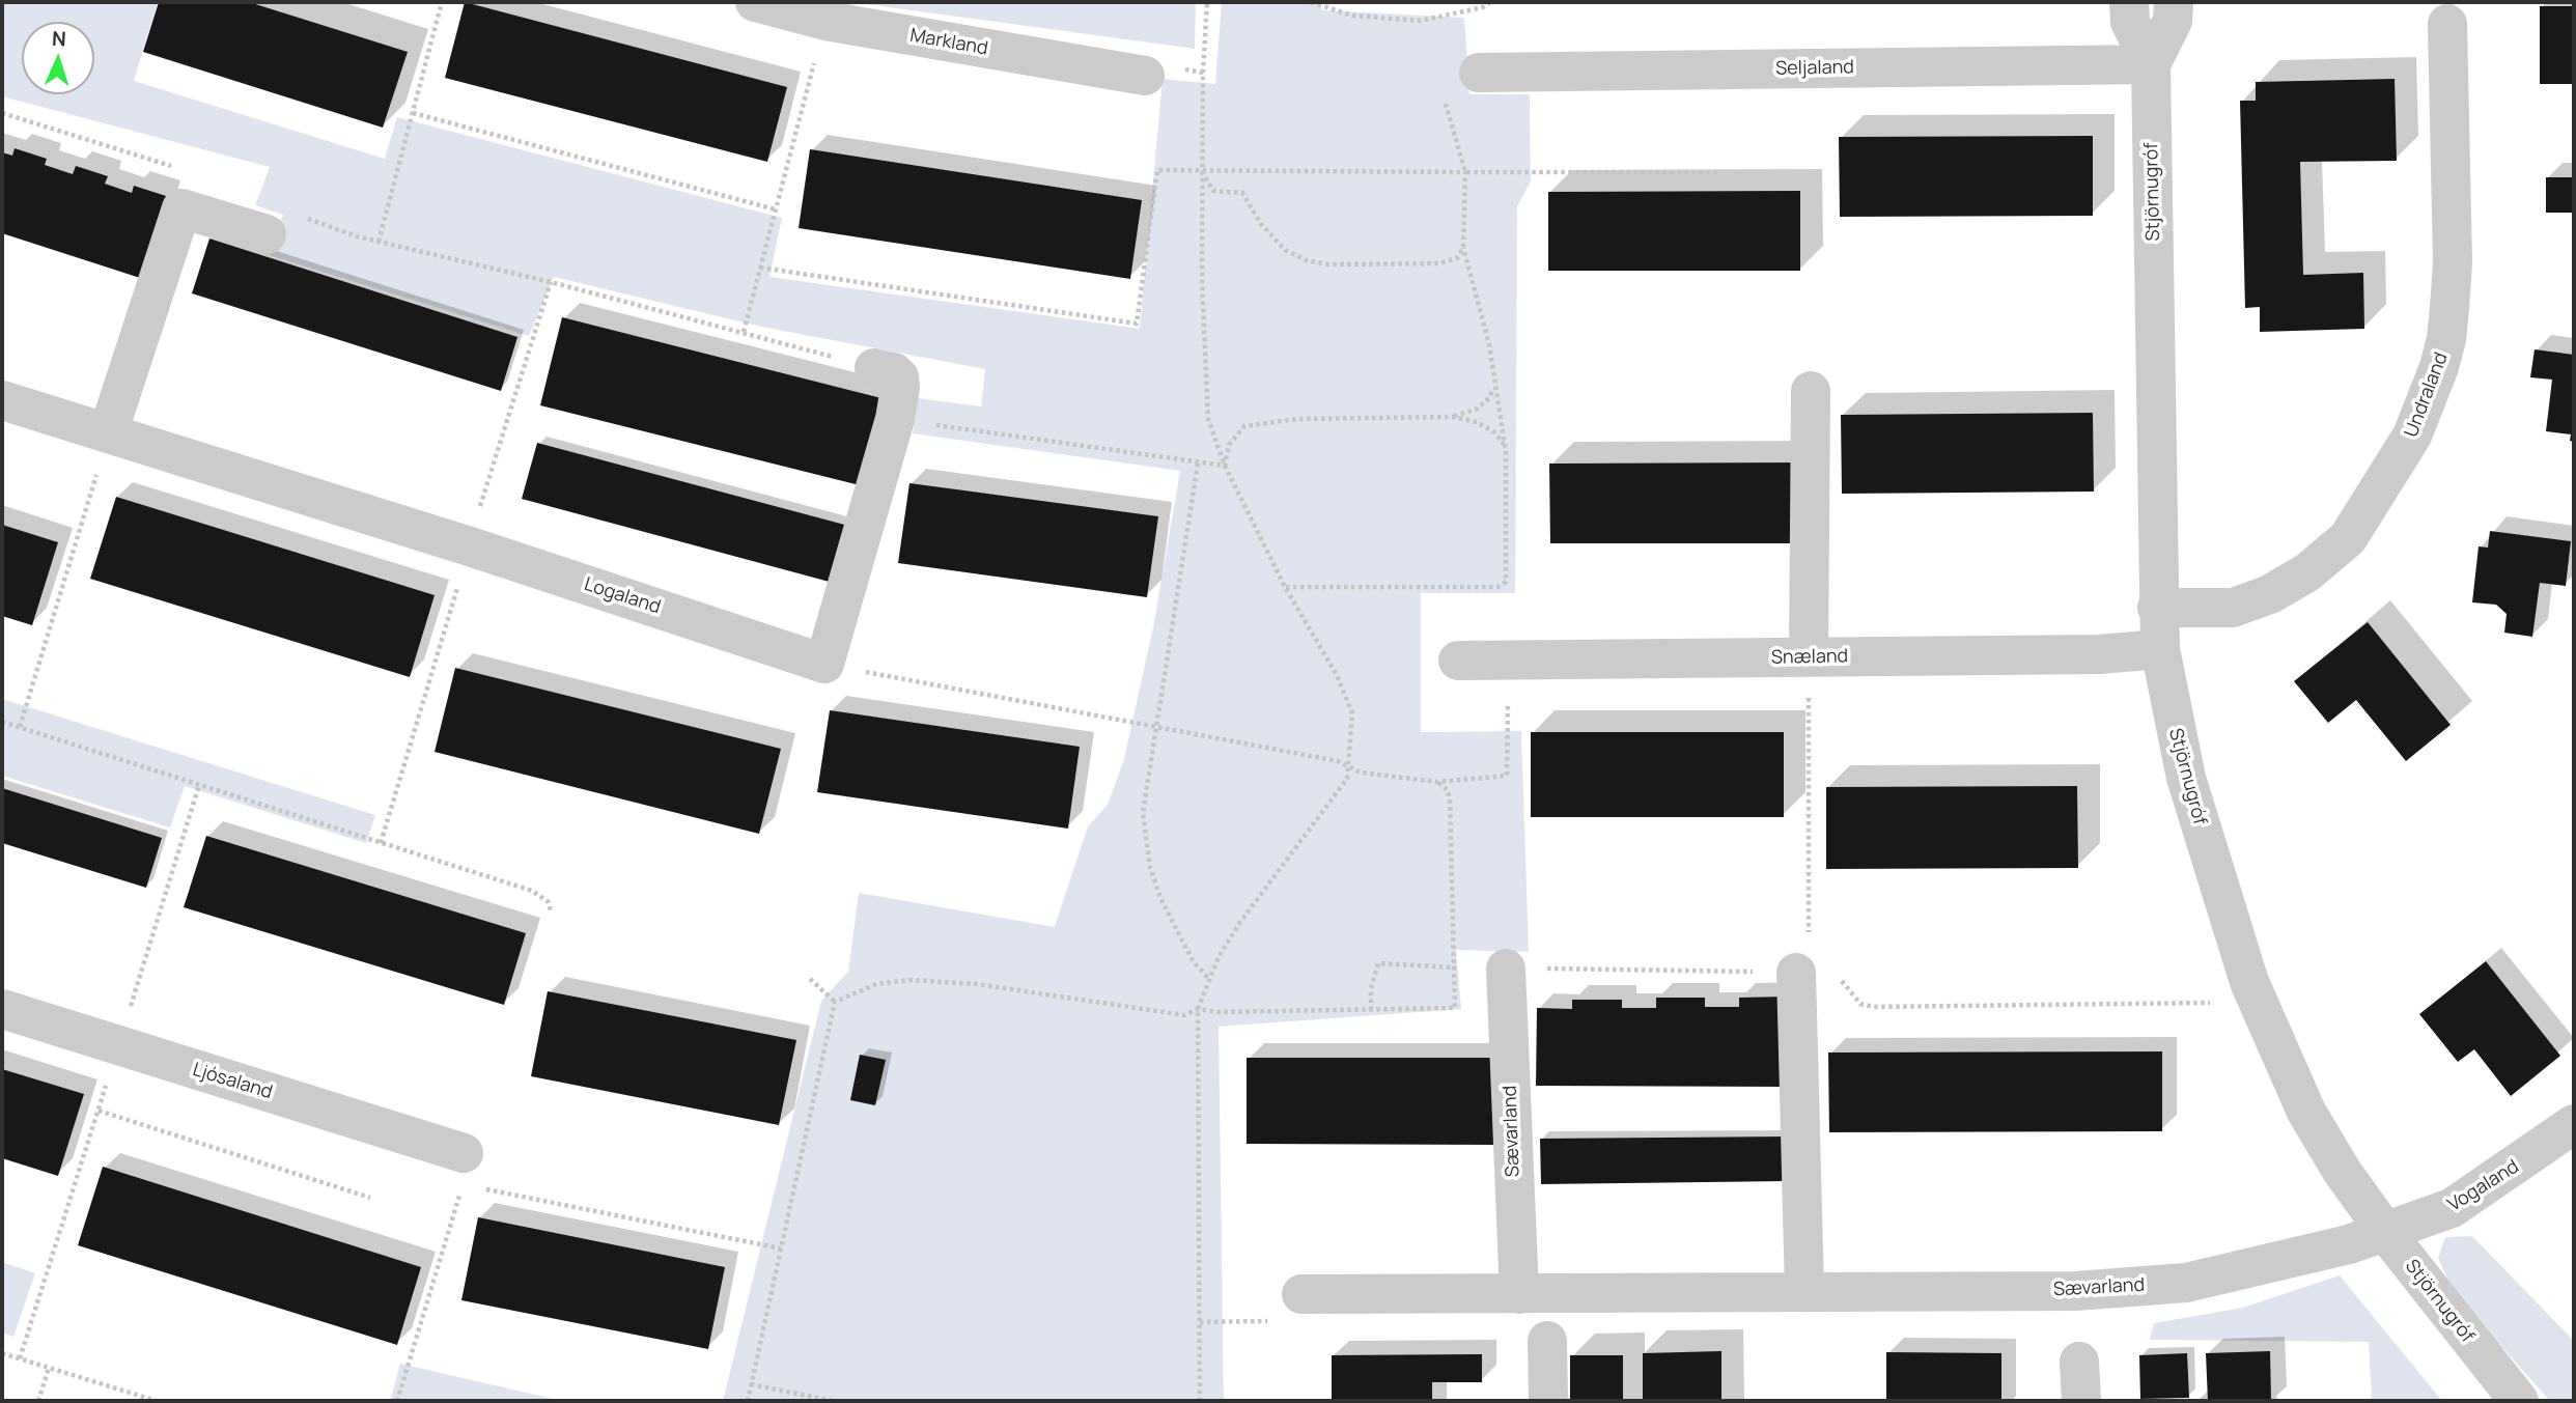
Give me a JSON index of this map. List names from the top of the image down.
{
  "streets": {
    "street": [
      "Markland",
      "Seljaland",
      "Stjörnugróf",
      "Undraland",
      "Logaland",
      "Snæland",
      "Ljósaland",
      "Sævarland",
      "Vogaland"
    ]
  },
  "crossings": [
    ["Seljaland", "Stjörnugróf"],
    ["Stjörnugróf", "Undraland"],
    ["Stjörnugróf", "Snæland"],
    ["Stjörnugróf", "Sævarland"],
    ["Stjörnugróf", "Vogaland"],
    ["Sævarland", "Vogaland"]
  ],
  "north": "top"
}
